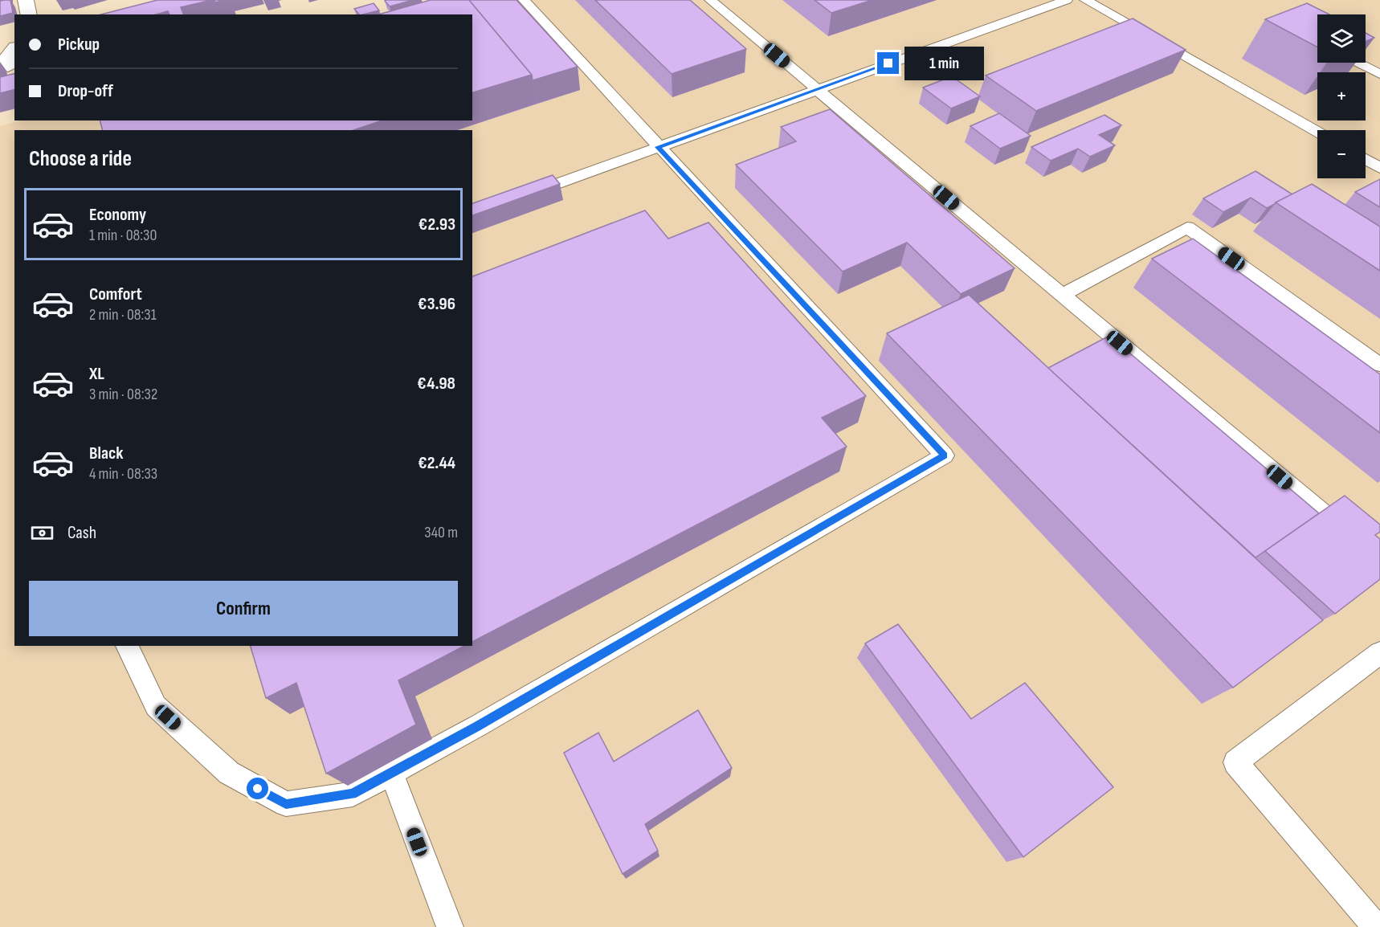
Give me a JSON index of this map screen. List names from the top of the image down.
{
  "page": {
    "map_buttons": ["+", "−"],
    "banner": ["Pickup", "Drop-off"],
    "bubble": "1 min",
    "heading": "Choose a ride",
    "list": [
      {
        "name": "Economy",
        "note": "1 min · 08:30",
        "value": "€2.93"
      },
      {
        "name": "Comfort",
        "note": "2 min · 08:31",
        "value": "€3.96"
      },
      {
        "name": "XL",
        "note": "3 min · 08:32",
        "value": "€4.98"
      },
      {
        "name": "Black",
        "note": "4 min · 08:33",
        "value": "€2.44"
      }
    ],
    "pay": ["Cash", "340 m"],
    "buttons": "Confirm"
  }
}
